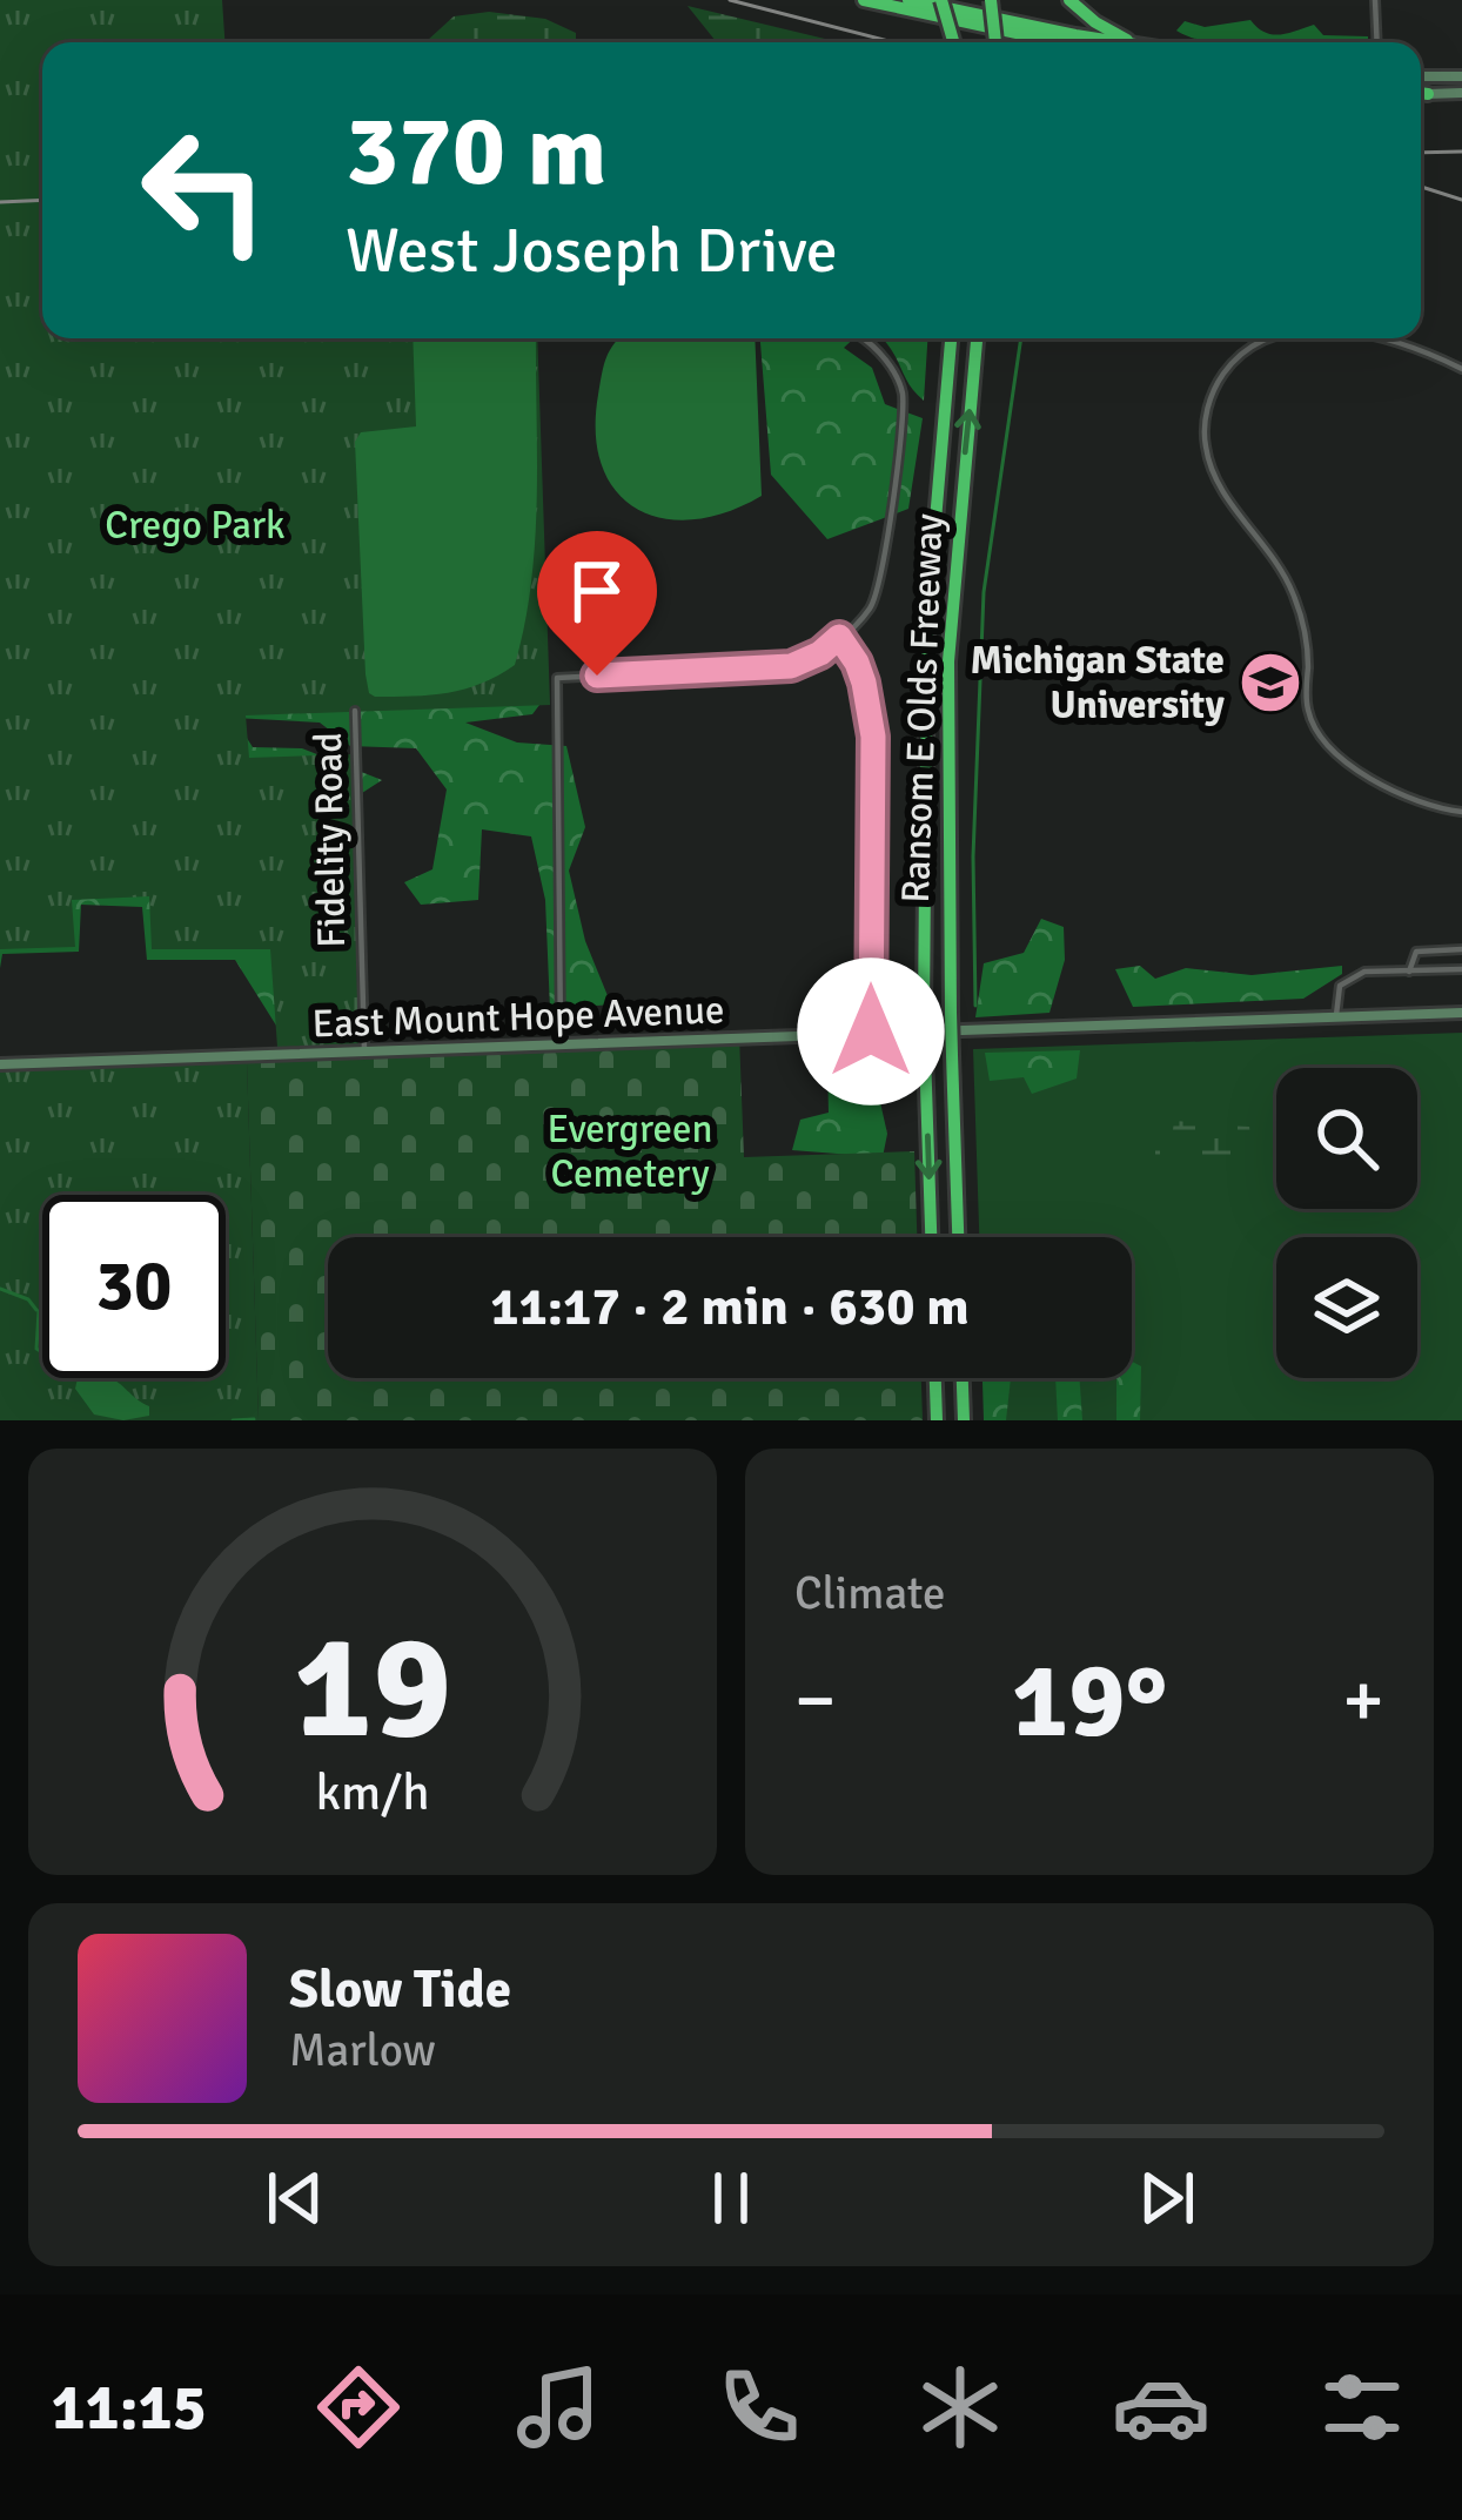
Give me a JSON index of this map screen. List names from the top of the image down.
{
  "streets": {
    "highway": ["Ransom E Olds Freeway"],
    "street": ["Fidelity Road", "East Mount Hope Avenue"]
  },
  "crossings": [
    ["Fidelity Road", "East Mount Hope Avenue"]
  ],
  "parks": ["Crego Park", "Evergreen Cemetery"],
  "places": {
    "school or university": ["Michigan State University"]
  },
  "page": {
    "turn": ["370 m", "West Joseph Drive"],
    "limit": "30",
    "trip": "11:17 · 2 min · 630 m",
    "tile": "Climate",
    "heat": ["−", "19°", "+"],
    "song": ["Slow Tide", "Marlow"],
    "tabs": "11:15",
    "gauge": ["19", "km/h"]
  }
}
